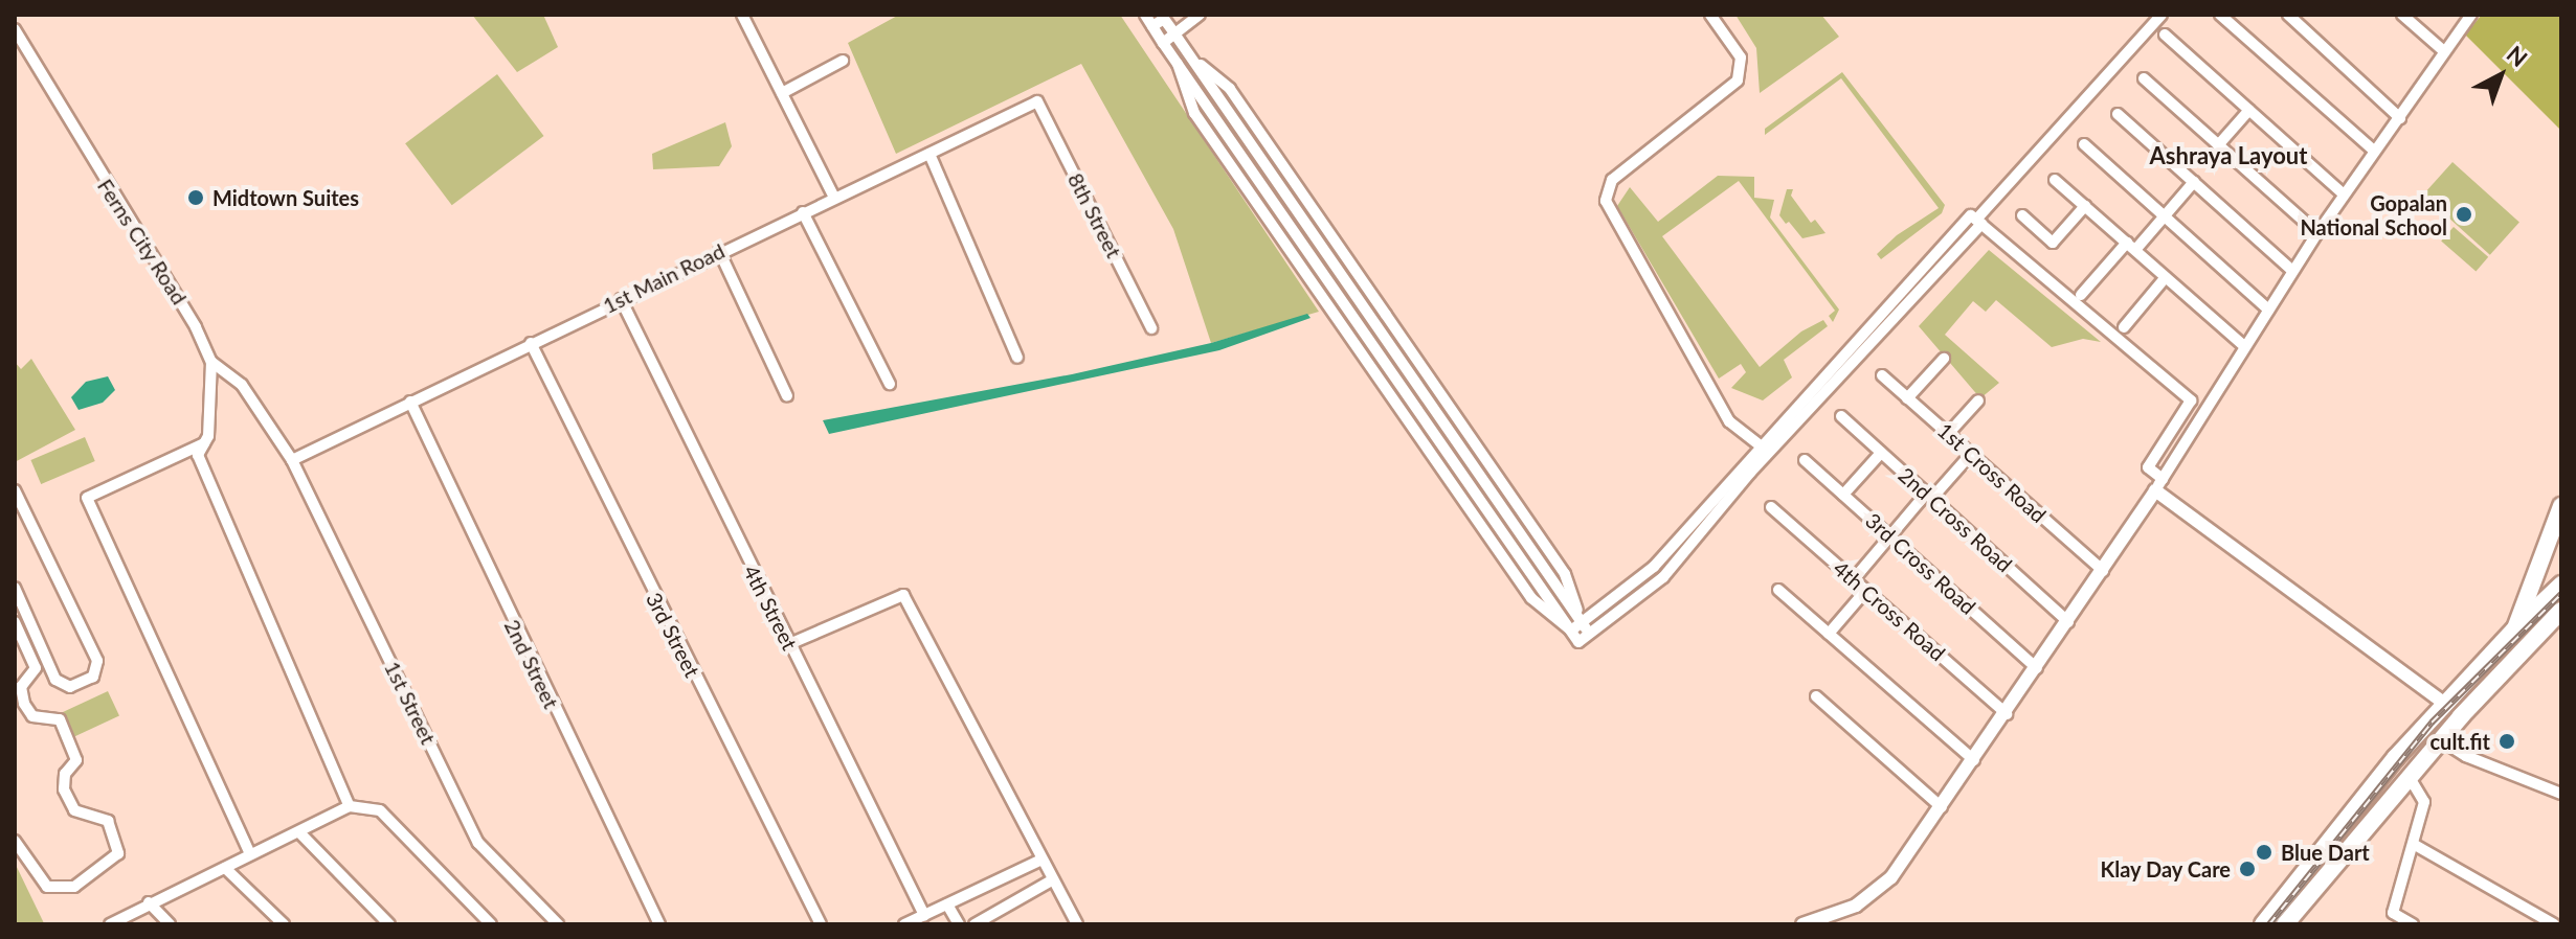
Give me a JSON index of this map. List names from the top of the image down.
{
  "streets": {
    "street": [
      "8th Street",
      "Ferns City Road",
      "1st Main Road",
      "1st Cross Road",
      "2nd Cross Road",
      "3rd Cross Road",
      "4th Street",
      "4th Cross Road",
      "3rd Street",
      "2nd Street",
      "1st Street"
    ]
  },
  "crossings": [
    ["8th Street", "1st Main Road"],
    ["Ferns City Road", "1st Street"],
    ["1st Main Road", "4th Street"],
    ["1st Main Road", "3rd Street"],
    ["1st Main Road", "2nd Street"],
    ["1st Main Road", "1st Street"]
  ],
  "districts": ["Ashraya Layout"],
  "places": [
    "Midtown Suites",
    "Gopalan National School",
    "cult.fit",
    "Blue Dart",
    "Klay Day Care"
  ],
  "north": "top right"
}
